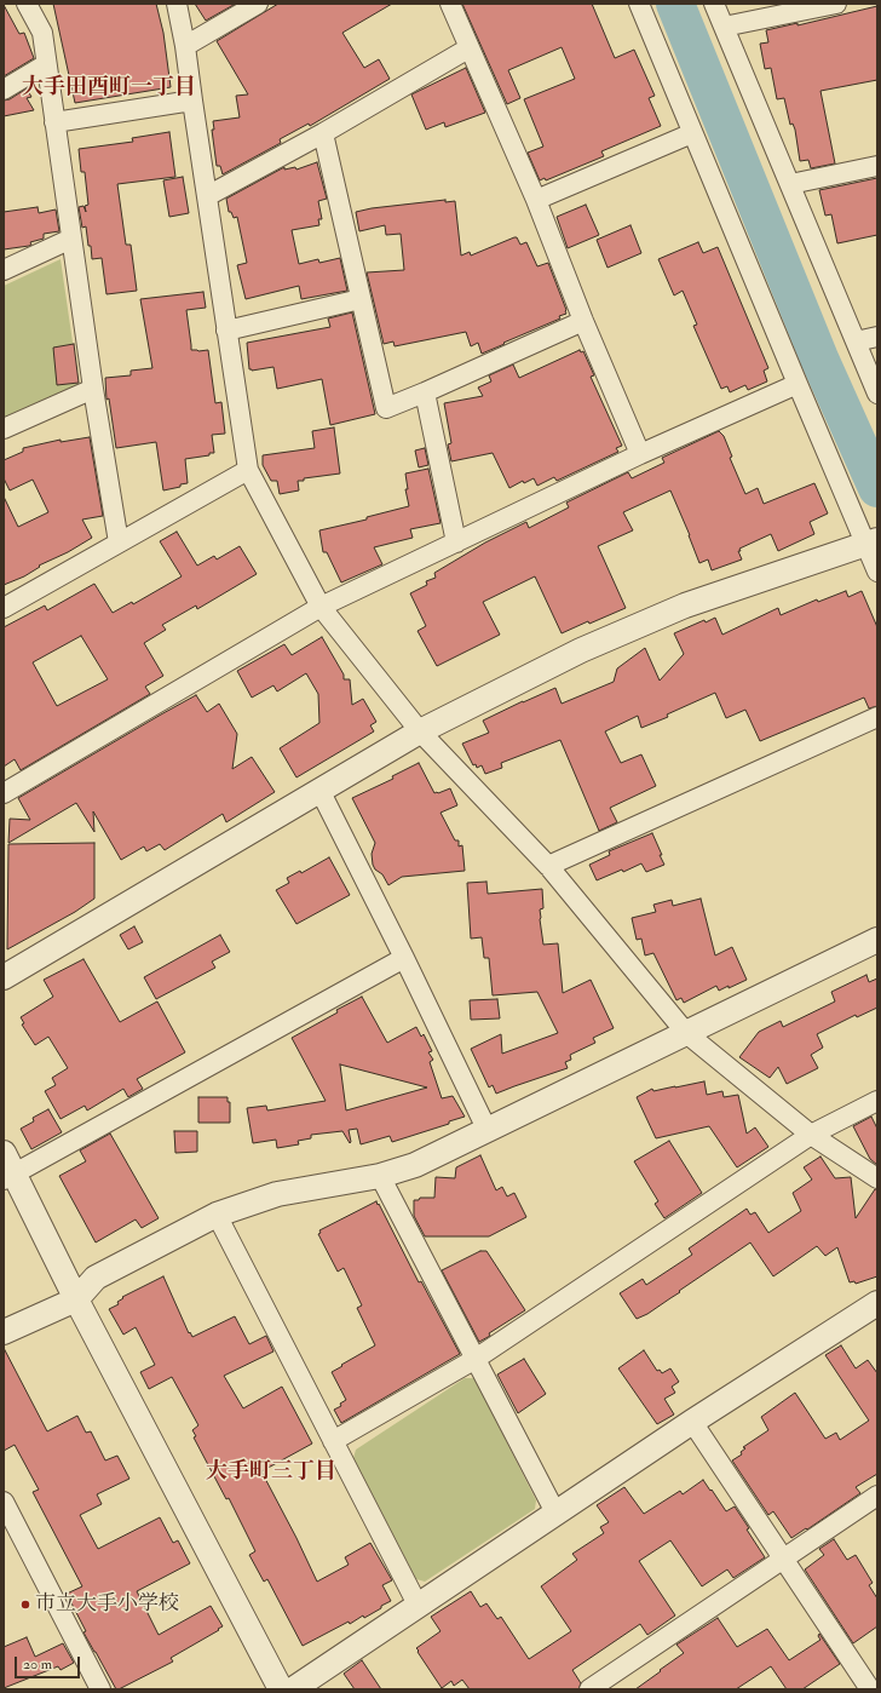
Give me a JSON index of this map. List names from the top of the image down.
{
  "districts": ["大手田酉町一丁目", "大手町三丁目"],
  "places": ["市立大手小学校"],
  "scale_bar": "20 m"
}
